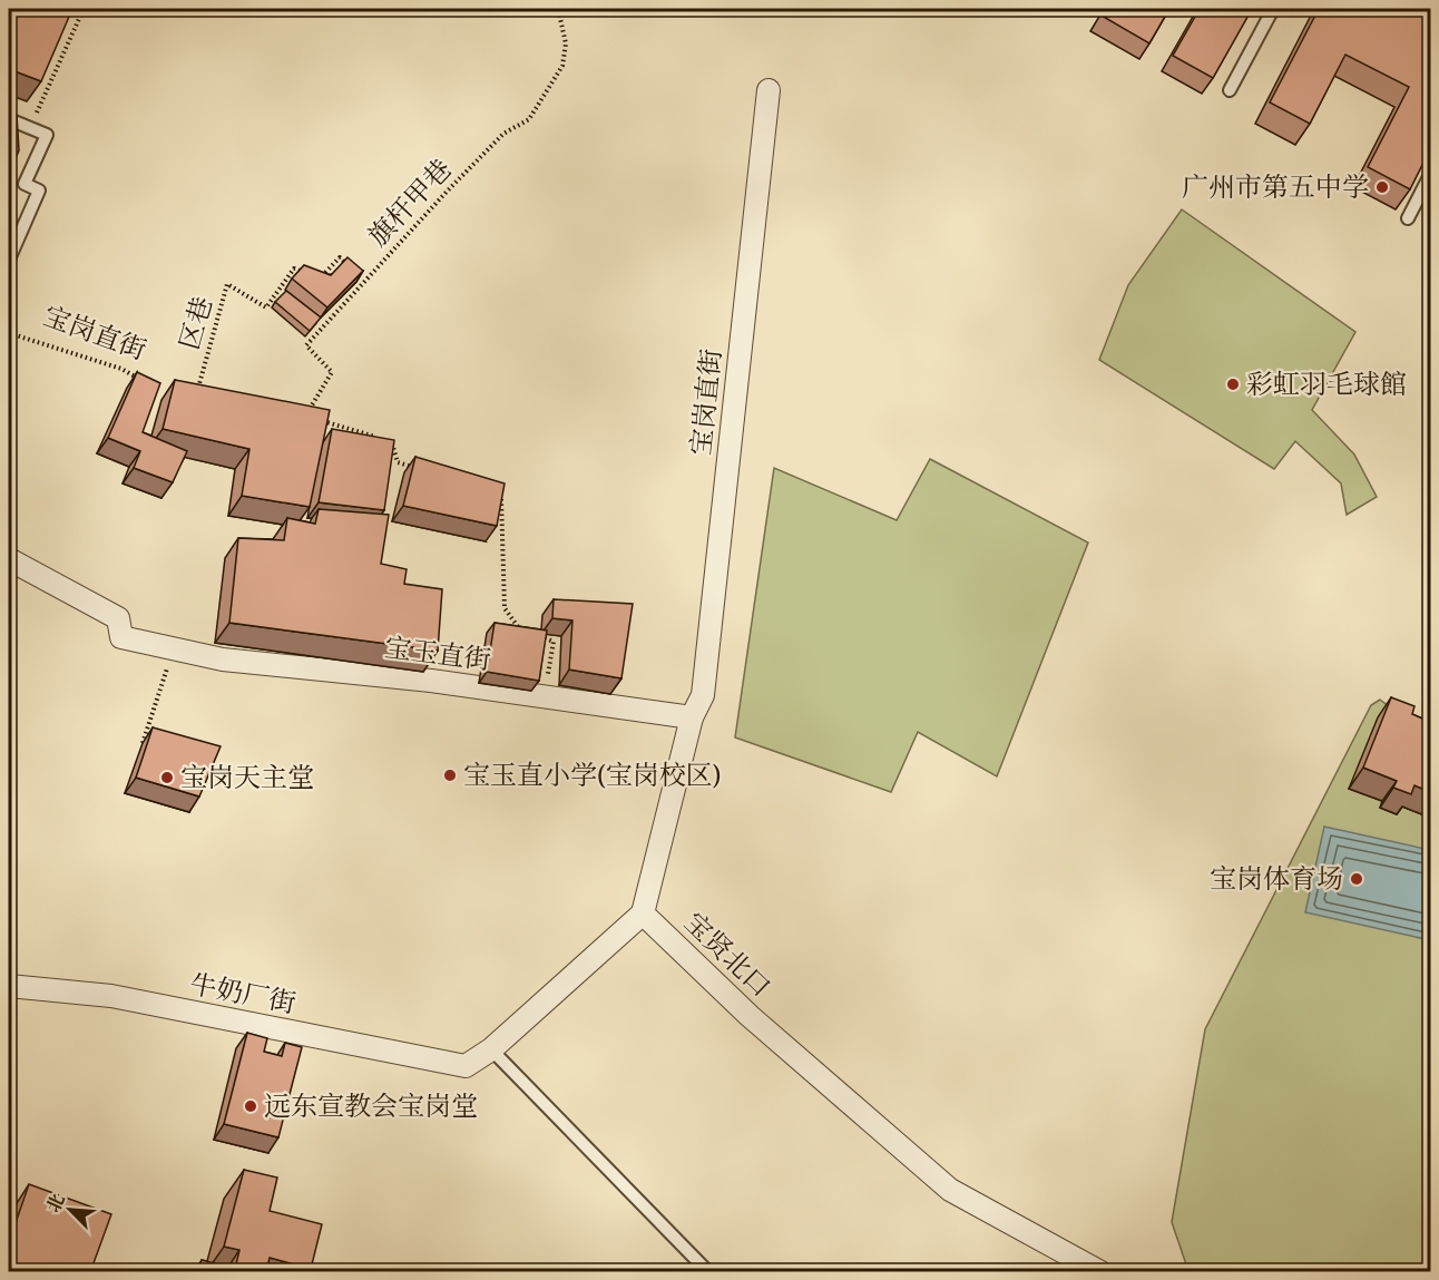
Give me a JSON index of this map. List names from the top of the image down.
{
  "streets": {
    "street": [
      "宝岗直街",
      "宝玉直街",
      "宝贤北口",
      "牛奶厂街"
    ],
    "path": ["旗杆甲巷", "区巷"]
  },
  "crossings": [
    ["宝岗直街", "宝玉直街"],
    ["宝贤北口", "牛奶厂街"]
  ],
  "places": [
    "广州市第五中学",
    "彩虹羽毛球館",
    "宝玉直小学(宝岗校区)",
    "宝岗天主堂",
    "宝岗体育场",
    "远东宣教会宝岗堂"
  ],
  "north": "top left"
}
